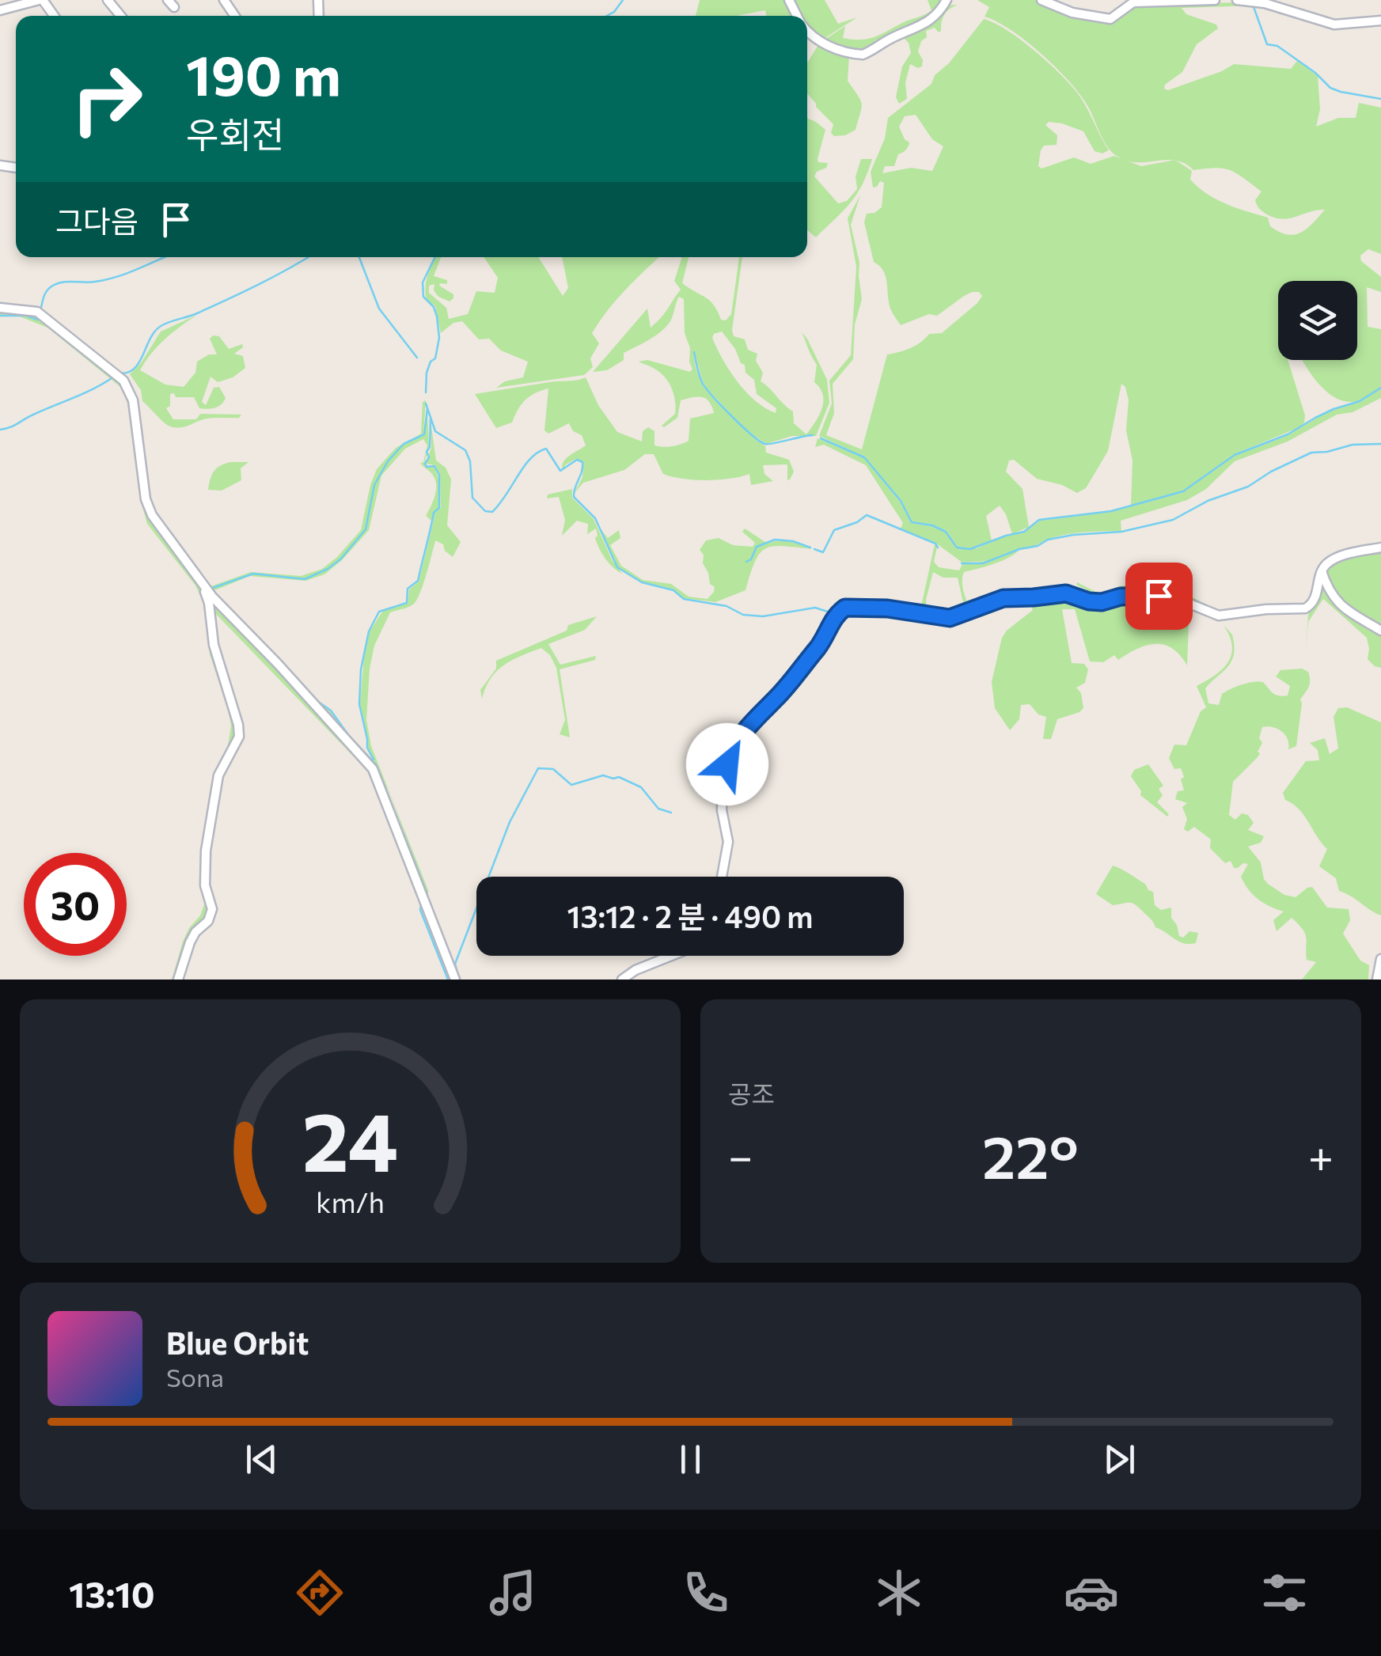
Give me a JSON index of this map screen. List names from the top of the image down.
{
  "page": {
    "turn": ["190 m", "우회전"],
    "then": "그다음",
    "limit": "30",
    "trip": "13:12 · 2 분 · 490 m",
    "tile": "공조",
    "heat": ["−", "22°", "+"],
    "song": ["Blue Orbit", "Sona"],
    "tabs": "13:10",
    "gauge": ["24", "km/h"]
  }
}
